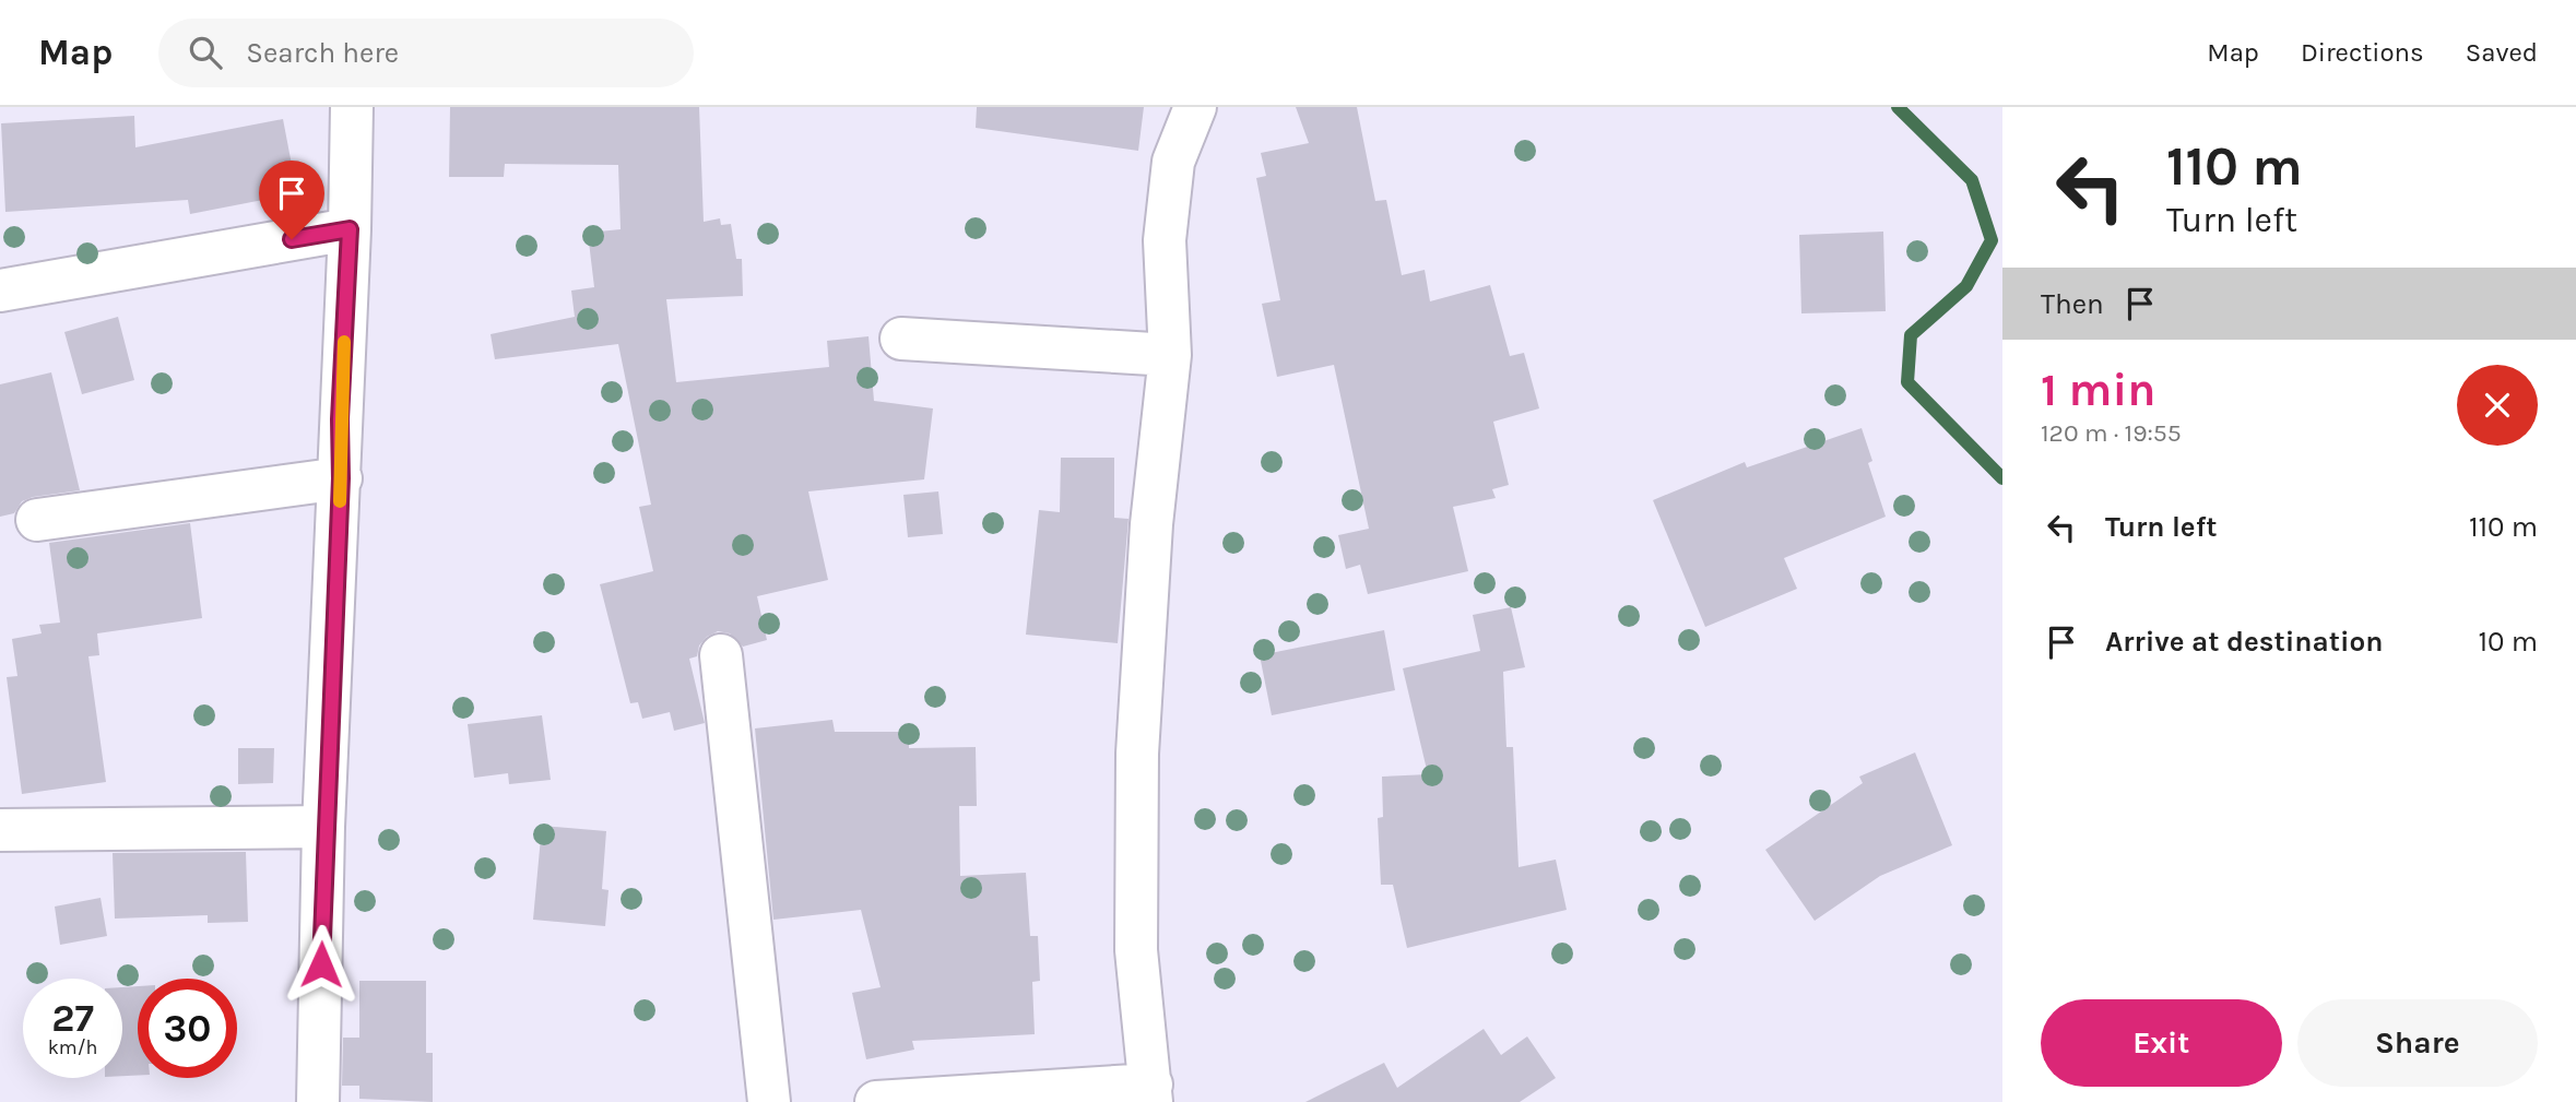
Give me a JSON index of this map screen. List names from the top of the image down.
{
  "page": {
    "header": "Map",
    "search": "Search here",
    "nav": ["Map", "Directions", "Saved"],
    "turn": ["110 m", "Turn left"],
    "then": "Then",
    "heading": ["1 min", "120 m · 19:55"],
    "list": [
      {
        "name": "Turn left",
        "value": "110 m"
      },
      {
        "name": "Arrive at destination",
        "value": "10 m"
      }
    ],
    "speed": "27 km/h",
    "limit": "30",
    "buttons": ["Exit", "Share"]
  }
}
